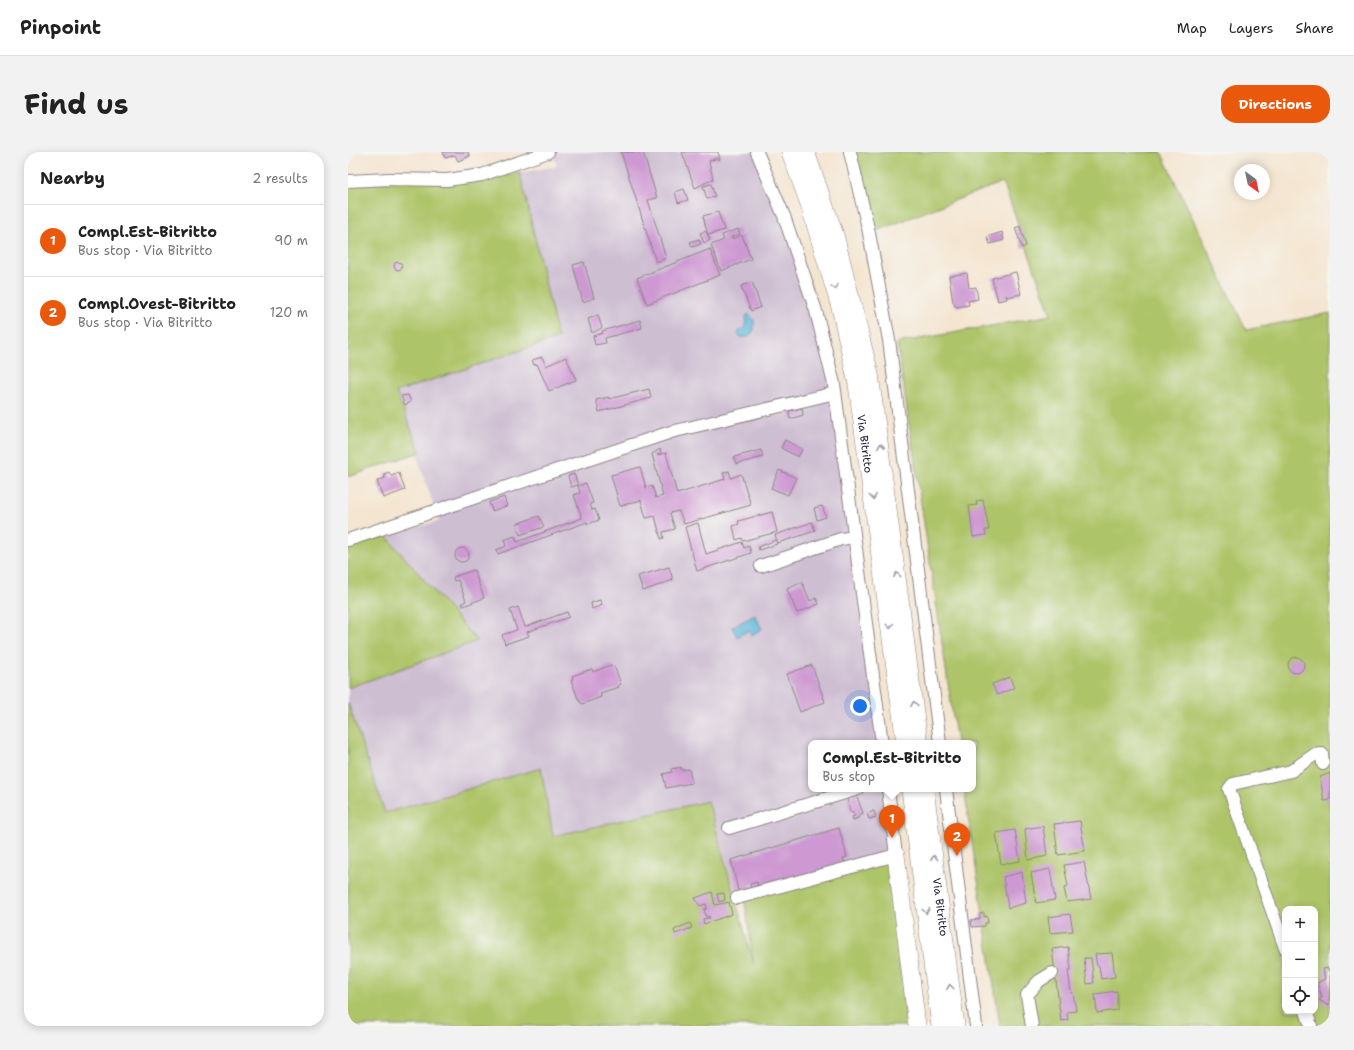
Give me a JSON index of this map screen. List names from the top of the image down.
{
  "streets": {
    "highway": ["Via Bitritto"]
  },
  "north": "bottom right",
  "page": {
    "header": "Pinpoint",
    "nav": ["Map", "Layers", "Share"],
    "title": "Find us",
    "buttons": "Directions",
    "heading": ["Nearby", "2 results"],
    "list": [
      {
        "mark": "1",
        "name": "Compl.Est-Bitritto",
        "note": "Bus stop · Via Bitritto",
        "value": "90 m"
      },
      {
        "mark": "2",
        "name": "Compl.Ovest-Bitritto",
        "note": "Bus stop · Via Bitritto",
        "value": "120 m"
      }
    ],
    "popup": ["Compl.Est-Bitritto", "Bus stop"],
    "pins": ["1", "2"],
    "map_buttons": ["+", "−"]
  }
}
